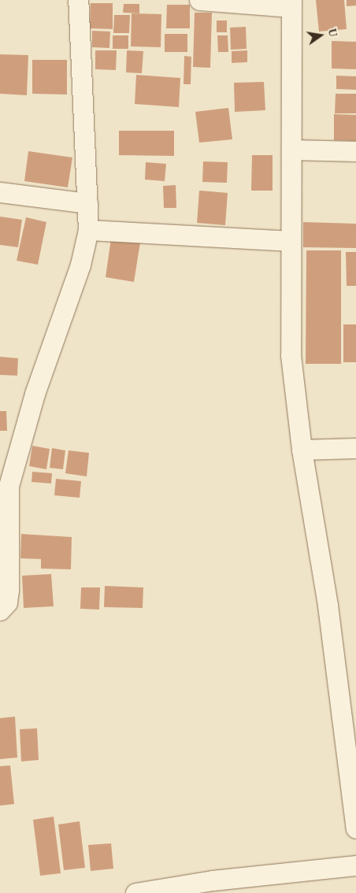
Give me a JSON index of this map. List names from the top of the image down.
{
  "north": "right"
}
